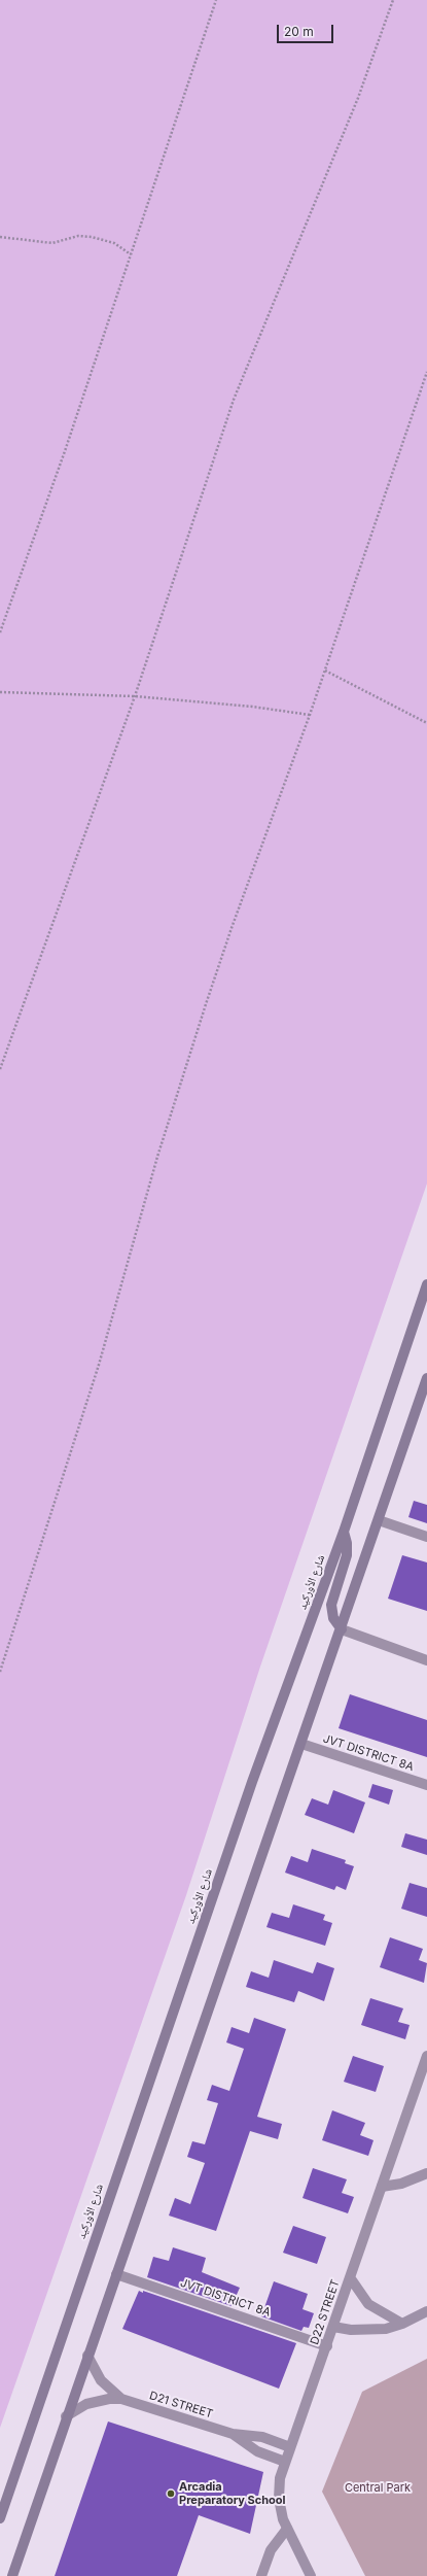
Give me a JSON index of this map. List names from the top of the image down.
{
  "streets": {
    "street": [
      "شارع الأوركيد",
      "JVT DISTRICT 8A",
      "D22 STREET",
      "D21 STREET"
    ]
  },
  "crossings": [
    ["JVT DISTRICT 8A", "D22 STREET"],
    ["D22 STREET", "D21 STREET"]
  ],
  "parks": ["Central Park"],
  "places": ["Arcadia Preparatory School"],
  "scale_bar": "20 m"
}
